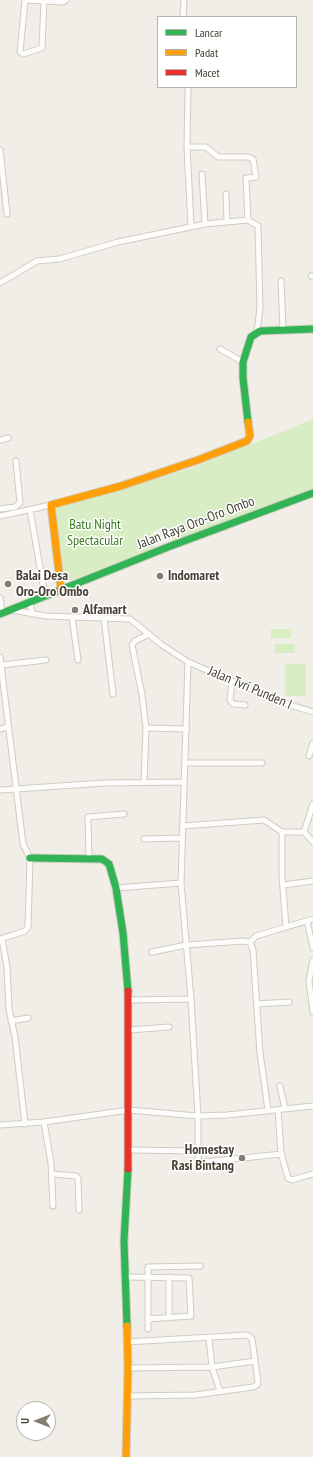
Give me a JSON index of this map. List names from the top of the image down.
{
  "streets": {
    "street": ["Jalan Raya Oro-Oro Ombo", "Jalan Tvri Punden I"]
  },
  "crossings": [
    ["Jalan Raya Oro-Oro Ombo", "Jalan Tvri Punden I"]
  ],
  "parks": ["Batu Night Spectacular"],
  "places": [
    "Indomaret",
    "Balai Desa Oro-Oro Ombo",
    "Alfamart",
    "Homestay Rasi Bintang"
  ],
  "legend": ["Lancar", "Padat", "Macet"],
  "north": "left"
}
